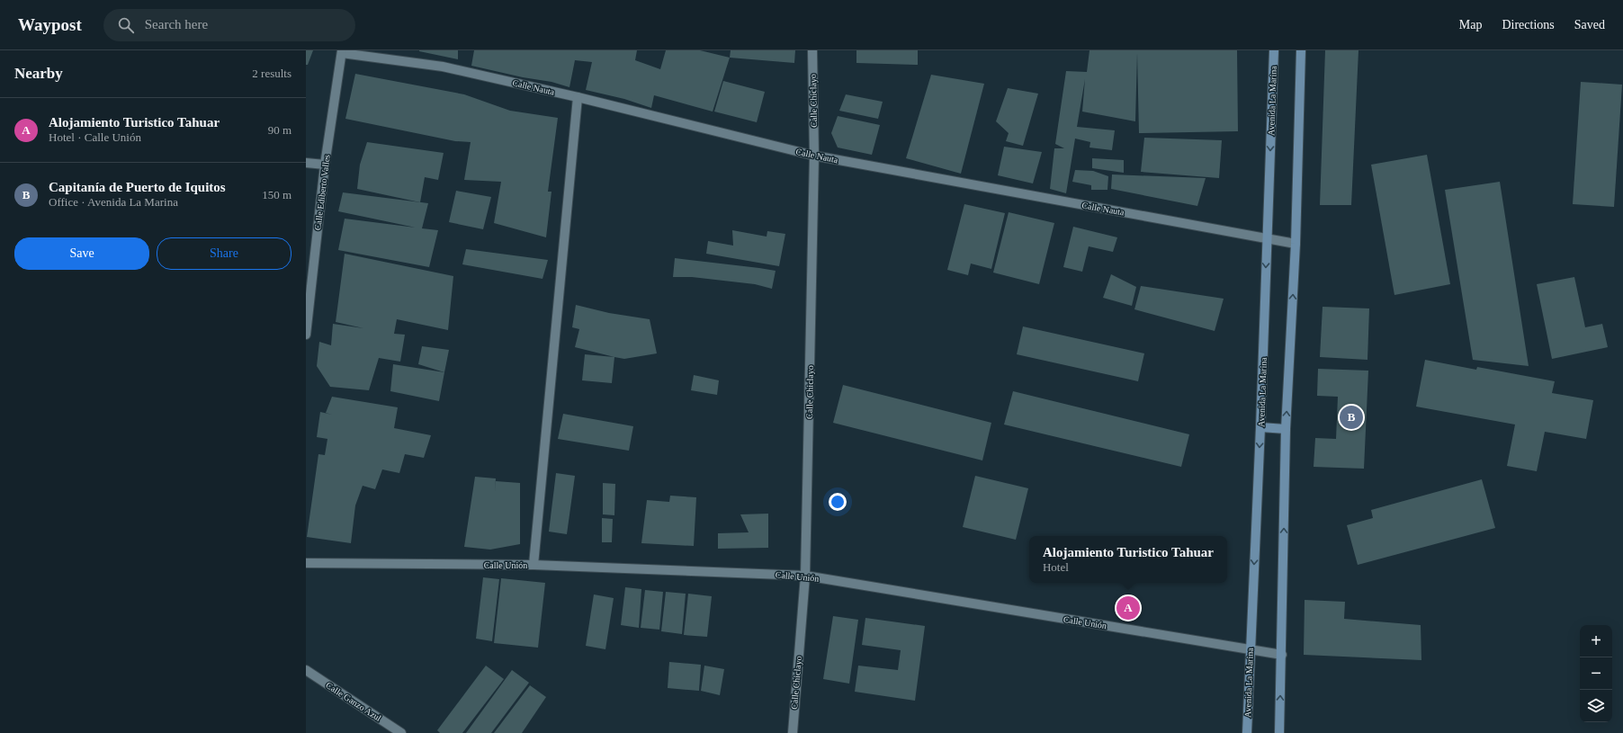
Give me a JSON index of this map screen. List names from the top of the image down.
{
  "streets": {
    "main road": ["Avenida La Marina"],
    "street": [
      "Calle Nauta",
      "Calle Chiclayo",
      "Calle Ediberto Valles",
      "Calle Unión",
      "Calle Ganzo Azul"
    ]
  },
  "crossings": [
    ["Calle Nauta", "Calle Chiclayo"],
    ["Calle Nauta", "Avenida La Marina"],
    ["Calle Nauta", "Calle Ediberto Valles"],
    ["Calle Chiclayo", "Calle Unión"],
    ["Avenida La Marina", "Calle Unión"]
  ],
  "page": {
    "header": "Waypost",
    "search": "Search here",
    "nav": ["Map", "Directions", "Saved"],
    "heading": ["Nearby", "2 results"],
    "list": [
      {
        "mark": "A",
        "name": "Alojamiento Turistico Tahuar",
        "note": "Hotel · Calle Unión",
        "value": "90 m"
      },
      {
        "mark": "B",
        "name": "Capitanía de Puerto de Iquitos",
        "note": "Office · Avenida La Marina",
        "value": "150 m"
      }
    ],
    "buttons": ["Save", "Share"],
    "pins": ["B", "A"],
    "popup": ["Alojamiento Turistico Tahuar", "Hotel"],
    "map_buttons": ["+", "−"]
  }
}
